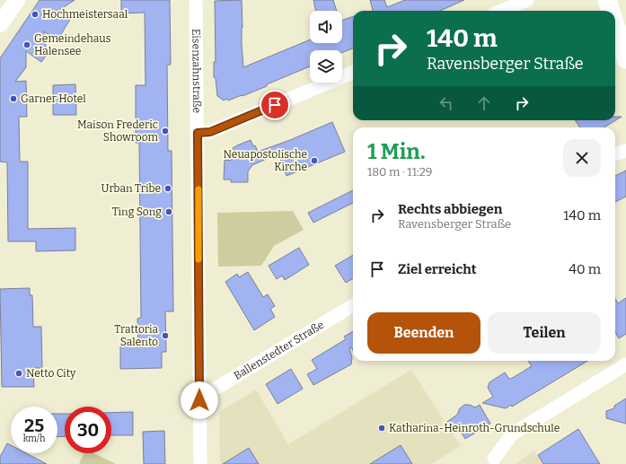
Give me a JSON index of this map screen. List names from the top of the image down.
{
  "streets": {
    "street": ["Eisenzahnstraße", "Ballenstedter Straße"]
  },
  "crossings": [
    ["Eisenzahnstraße", "Ballenstedter Straße"]
  ],
  "places": [
    "Hochmeistersaal",
    "Gemeindehaus Halensee",
    "Garner Hotel",
    "Maison Frederic Showroom",
    "Neuapostolische Kirche",
    "Urban Tribe",
    "Ting Song",
    "Trattoria Salento",
    "Netto City",
    "Katharina-Heinroth-Grundschule"
  ],
  "page": {
    "turn": ["140 m", "Ravensberger Straße"],
    "heading": ["1 Min.", "180 m · 11:29"],
    "list": [
      {
        "name": "Rechts abbiegen",
        "note": "Ravensberger Straße",
        "value": "140 m"
      },
      {
        "name": "Ziel erreicht",
        "value": "40 m"
      }
    ],
    "buttons": ["Beenden", "Teilen"],
    "speed": "25 km/h",
    "limit": "30"
  }
}
